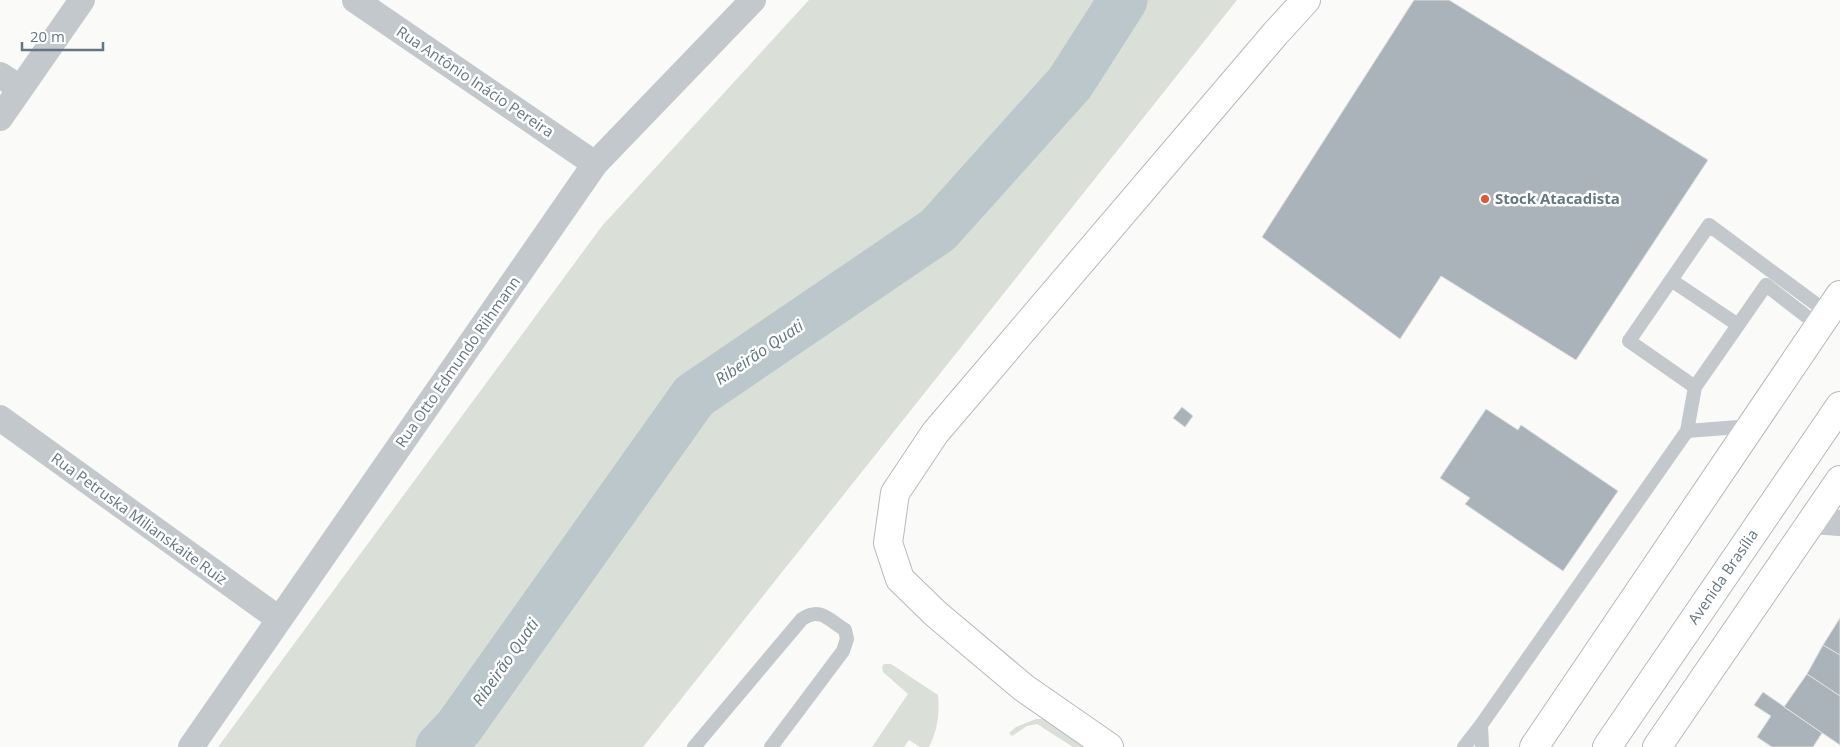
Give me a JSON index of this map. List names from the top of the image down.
{
  "streets": {
    "main road": ["Avenida Brasília"],
    "street": ["Rua Antônio Inácio Pereira", "Rua Otto Edmundo Riihmann", "Rua Petruska Milianskaite Ruiz"]
  },
  "crossings": [
    ["Rua Antônio Inácio Pereira", "Rua Otto Edmundo Riihmann"],
    ["Rua Otto Edmundo Riihmann", "Rua Petruska Milianskaite Ruiz"]
  ],
  "water": ["Ribeirão Quati"],
  "places": ["Stock Atacadista"],
  "scale_bar": "20 m"
}
